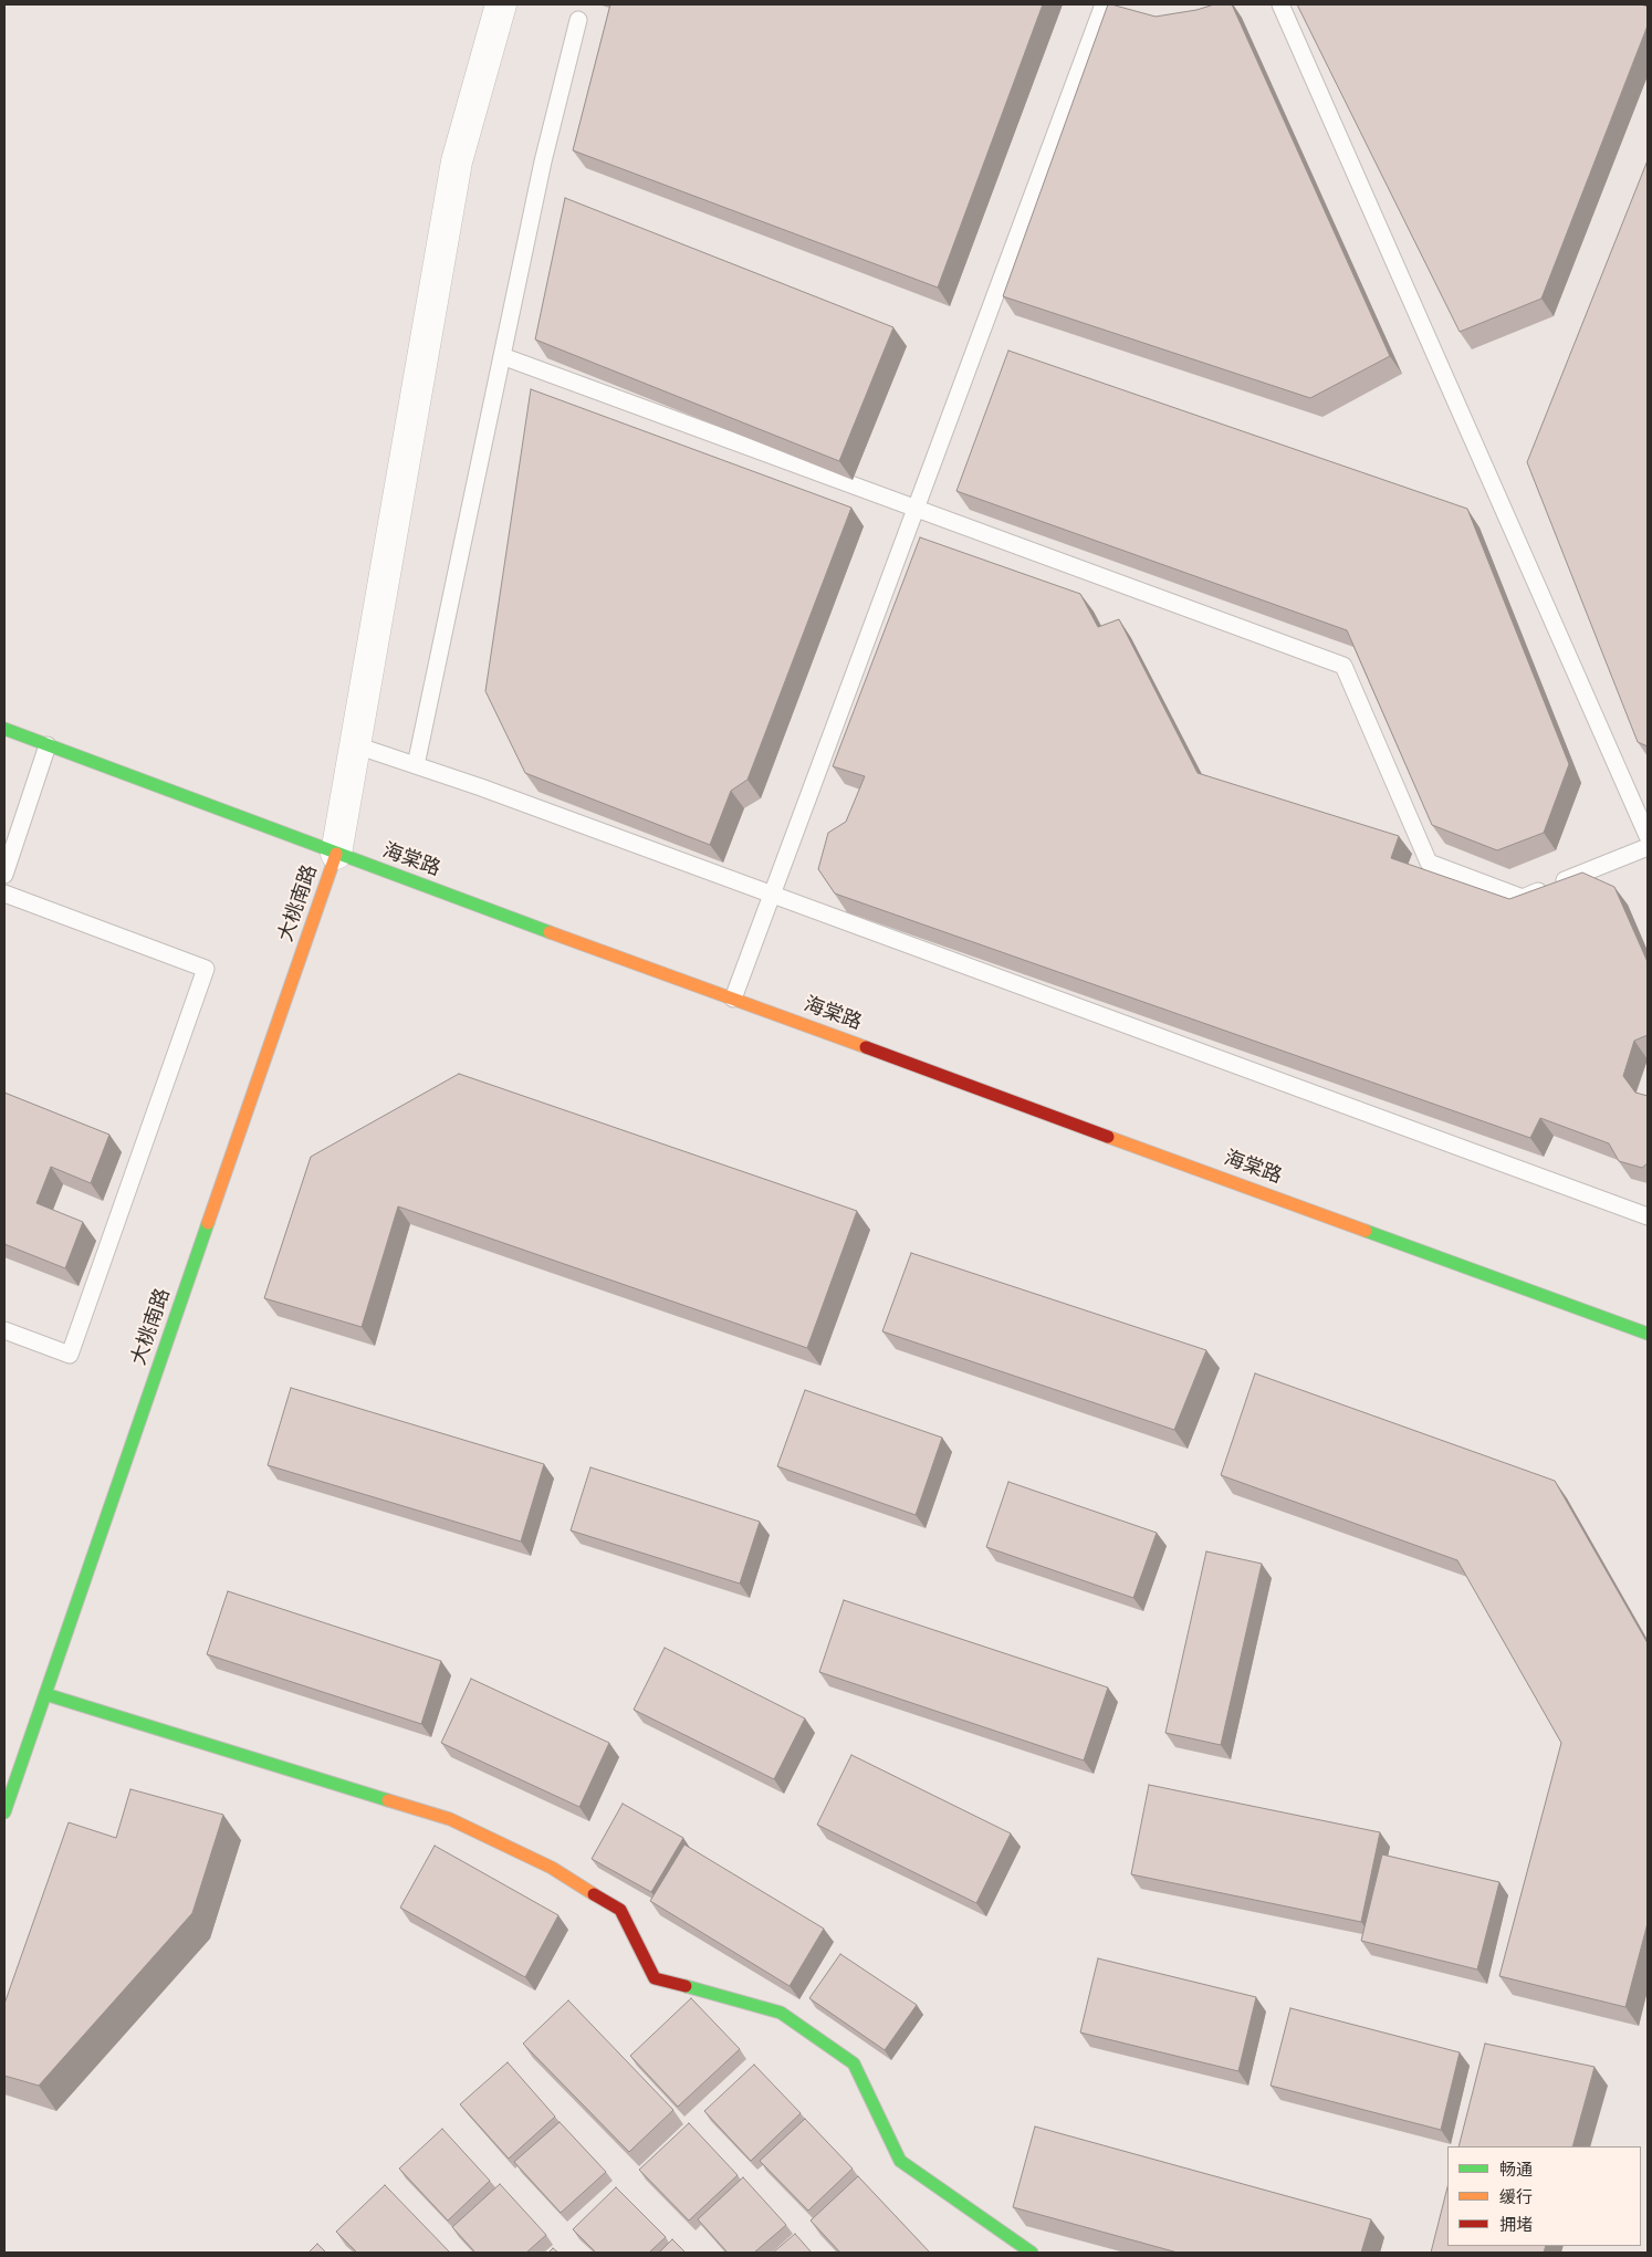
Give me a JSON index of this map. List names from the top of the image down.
{
  "streets": {
    "street": ["海棠路", "大桃南路"]
  },
  "crossings": [
    ["海棠路", "大桃南路"]
  ],
  "legend": ["畅通", "缓行", "拥堵"]
}
